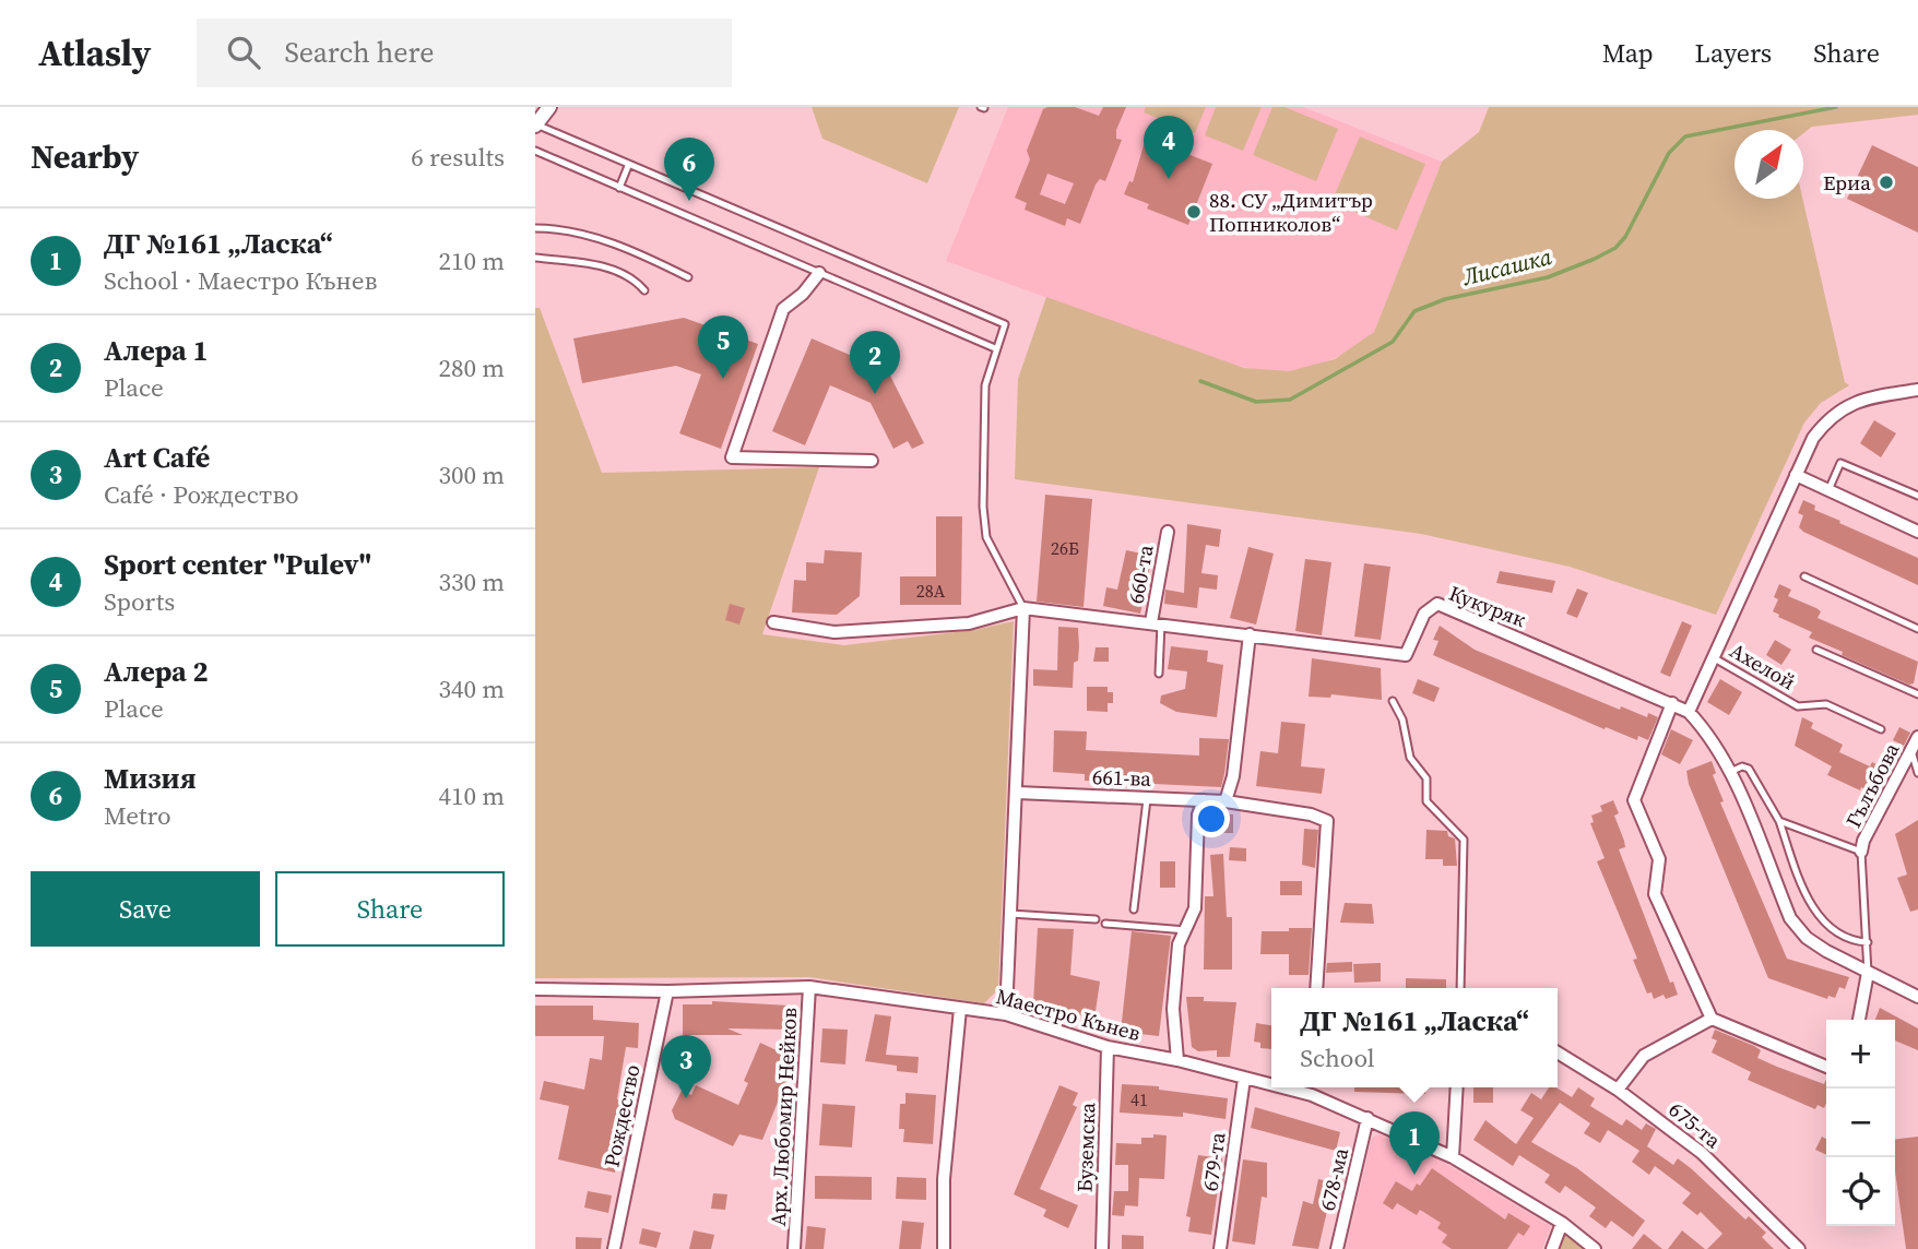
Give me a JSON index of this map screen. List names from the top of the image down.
{
  "streets": {
    "street": [
      "660-та",
      "Кукуряк",
      "661-ва",
      "Гълъбова",
      "Маестро Кънев",
      "Рождество",
      "Арх. Любомир Нейков",
      "675-та",
      "Буземска",
      "679-та",
      "678-ма"
    ],
    "lane": ["Ахелой"]
  },
  "crossings": [
    ["660-та", "Кукуряк"],
    ["Маестро Кънев", "Рождество"],
    ["Маестро Кънев", "Арх. Любомир Нейков"],
    ["Маестро Кънев", "Буземска"],
    ["Маестро Кънев", "679-та"],
    ["Маестро Кънев", "678-ма"]
  ],
  "water": ["Лисашка"],
  "places": ["Ериа", "88. СУ „Димитър Попниколов“"],
  "house_numbers": ["26Б", "28А", "41"],
  "north": "top right",
  "page": {
    "header": "Atlasly",
    "search": "Search here",
    "nav": ["Map", "Layers", "Share"],
    "heading": ["Nearby", "6 results"],
    "pins": [
      "4",
      "6",
      "5",
      "2",
      "3",
      "1"
    ],
    "list": [
      {
        "mark": "1",
        "name": "ДГ №161 „Ласка“",
        "note": "School · Маестро Кънев",
        "value": "210 m"
      },
      {
        "mark": "2",
        "name": "Алера 1",
        "note": "Place",
        "value": "280 m"
      },
      {
        "mark": "3",
        "name": "Art Café",
        "note": "Café · Рождество",
        "value": "300 m"
      },
      {
        "mark": "4",
        "name": "Sport center \"Pulev\"",
        "note": "Sports",
        "value": "330 m"
      },
      {
        "mark": "5",
        "name": "Алера 2",
        "note": "Place",
        "value": "340 m"
      },
      {
        "mark": "6",
        "name": "Мизия",
        "note": "Metro",
        "value": "410 m"
      }
    ],
    "buttons": ["Save", "Share"],
    "popup": ["ДГ №161 „Ласка“", "School"],
    "map_buttons": ["+", "−"]
  }
}
